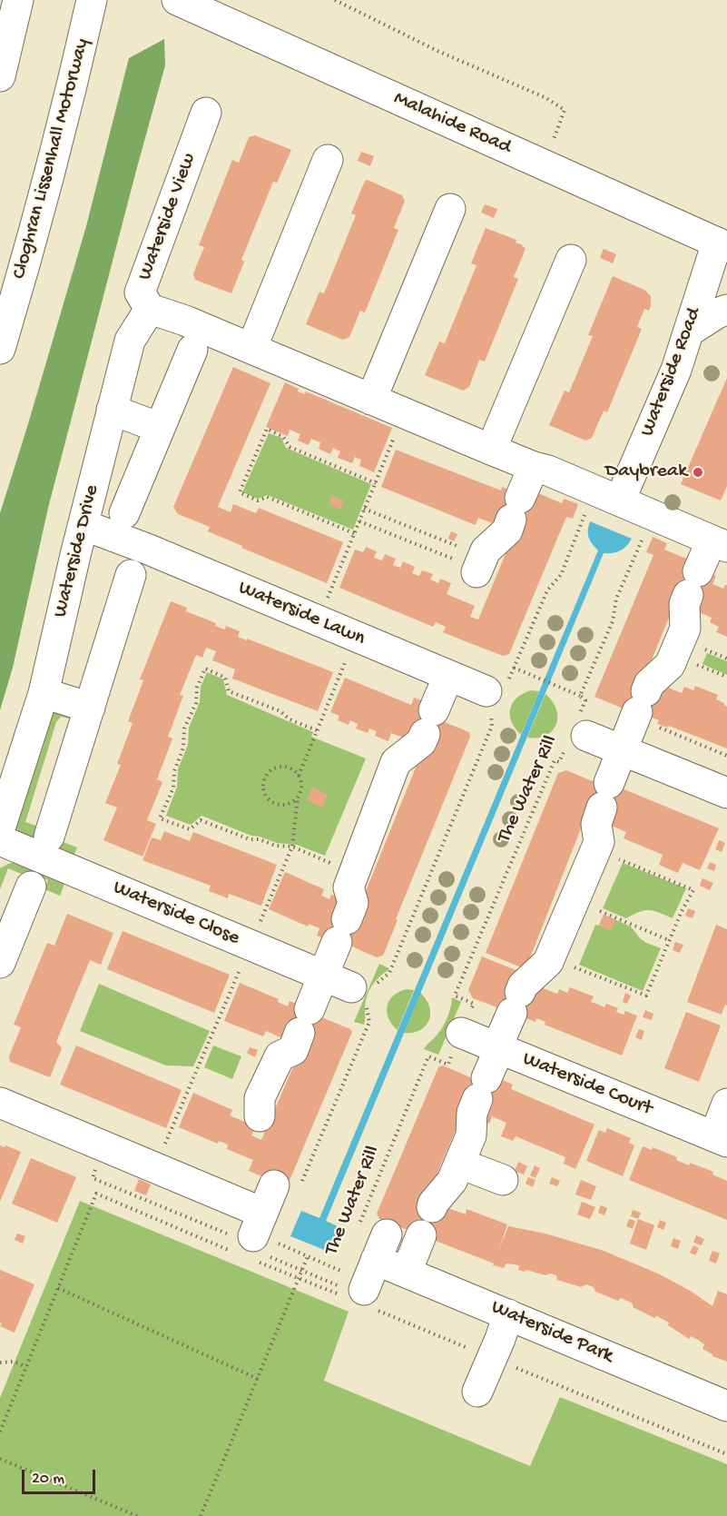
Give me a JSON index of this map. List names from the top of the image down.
{
  "streets": {
    "main road": [
      "Malahide Road",
      "Cloghran Lissenhall Motorway",
      "Waterside View",
      "Waterside Road",
      "Waterside Drive",
      "Waterside Lawn",
      "Waterside Close",
      "Waterside Court",
      "Waterside Park"
    ],
    "path": ["The Water Rill"]
  },
  "crossings": [
    ["Malahide Road", "Waterside Road"],
    ["Waterside View", "Waterside Road"],
    ["Waterside View", "Waterside Drive"],
    ["Waterside View", "The Water Rill"],
    ["Waterside Drive", "Waterside Lawn"],
    ["The Water Rill", "Waterside Court"],
    ["The Water Rill", "Waterside Park"]
  ],
  "places": ["Daybreak"],
  "scale_bar": "20 m"
}
